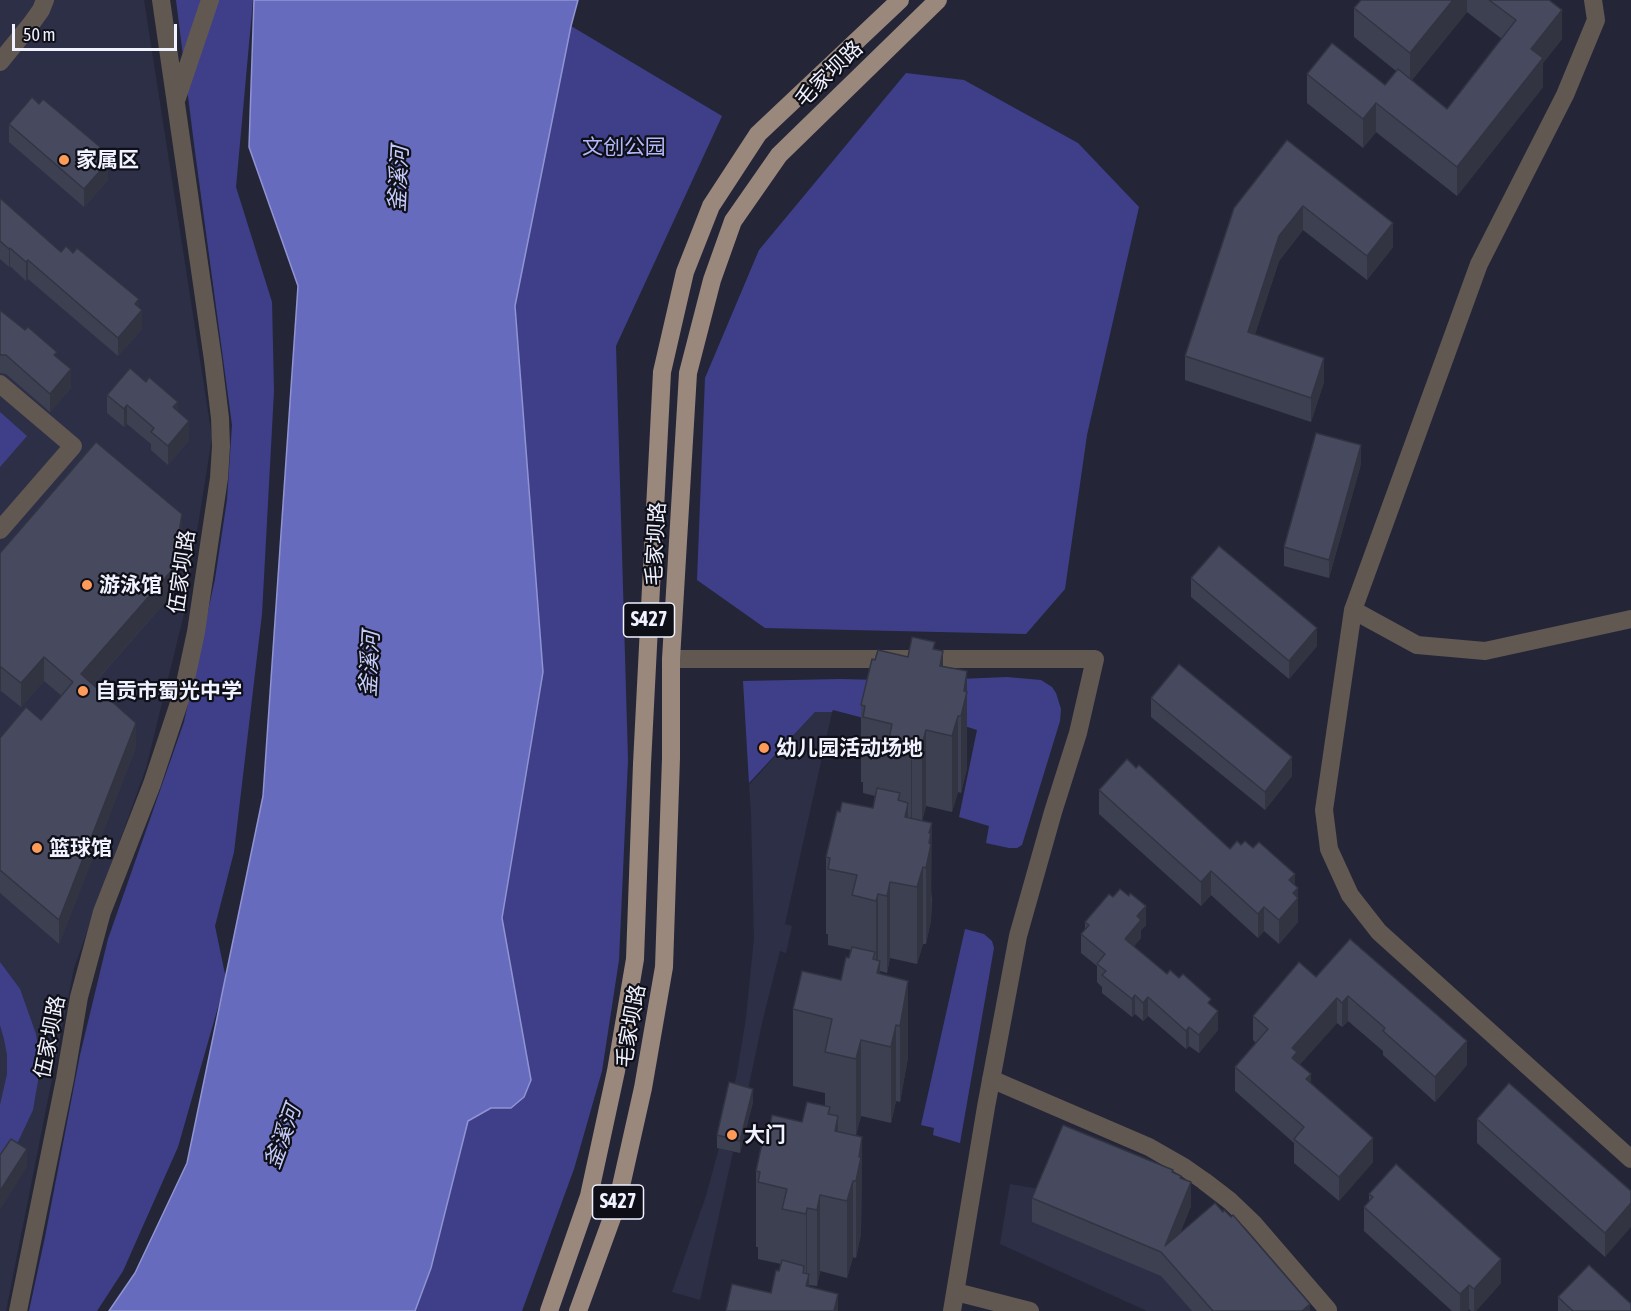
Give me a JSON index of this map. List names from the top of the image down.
{
  "streets": {
    "main road": ["毛家坝路", "S427"],
    "street": ["伍家坝路"]
  },
  "water": ["釜溪河"],
  "parks": ["文创公园"],
  "places": [
    "家属区",
    "游泳馆",
    "自贡市蜀光中学",
    "幼儿园活动场地",
    "篮球馆",
    "大门"
  ],
  "scale_bar": "50 m"
}
